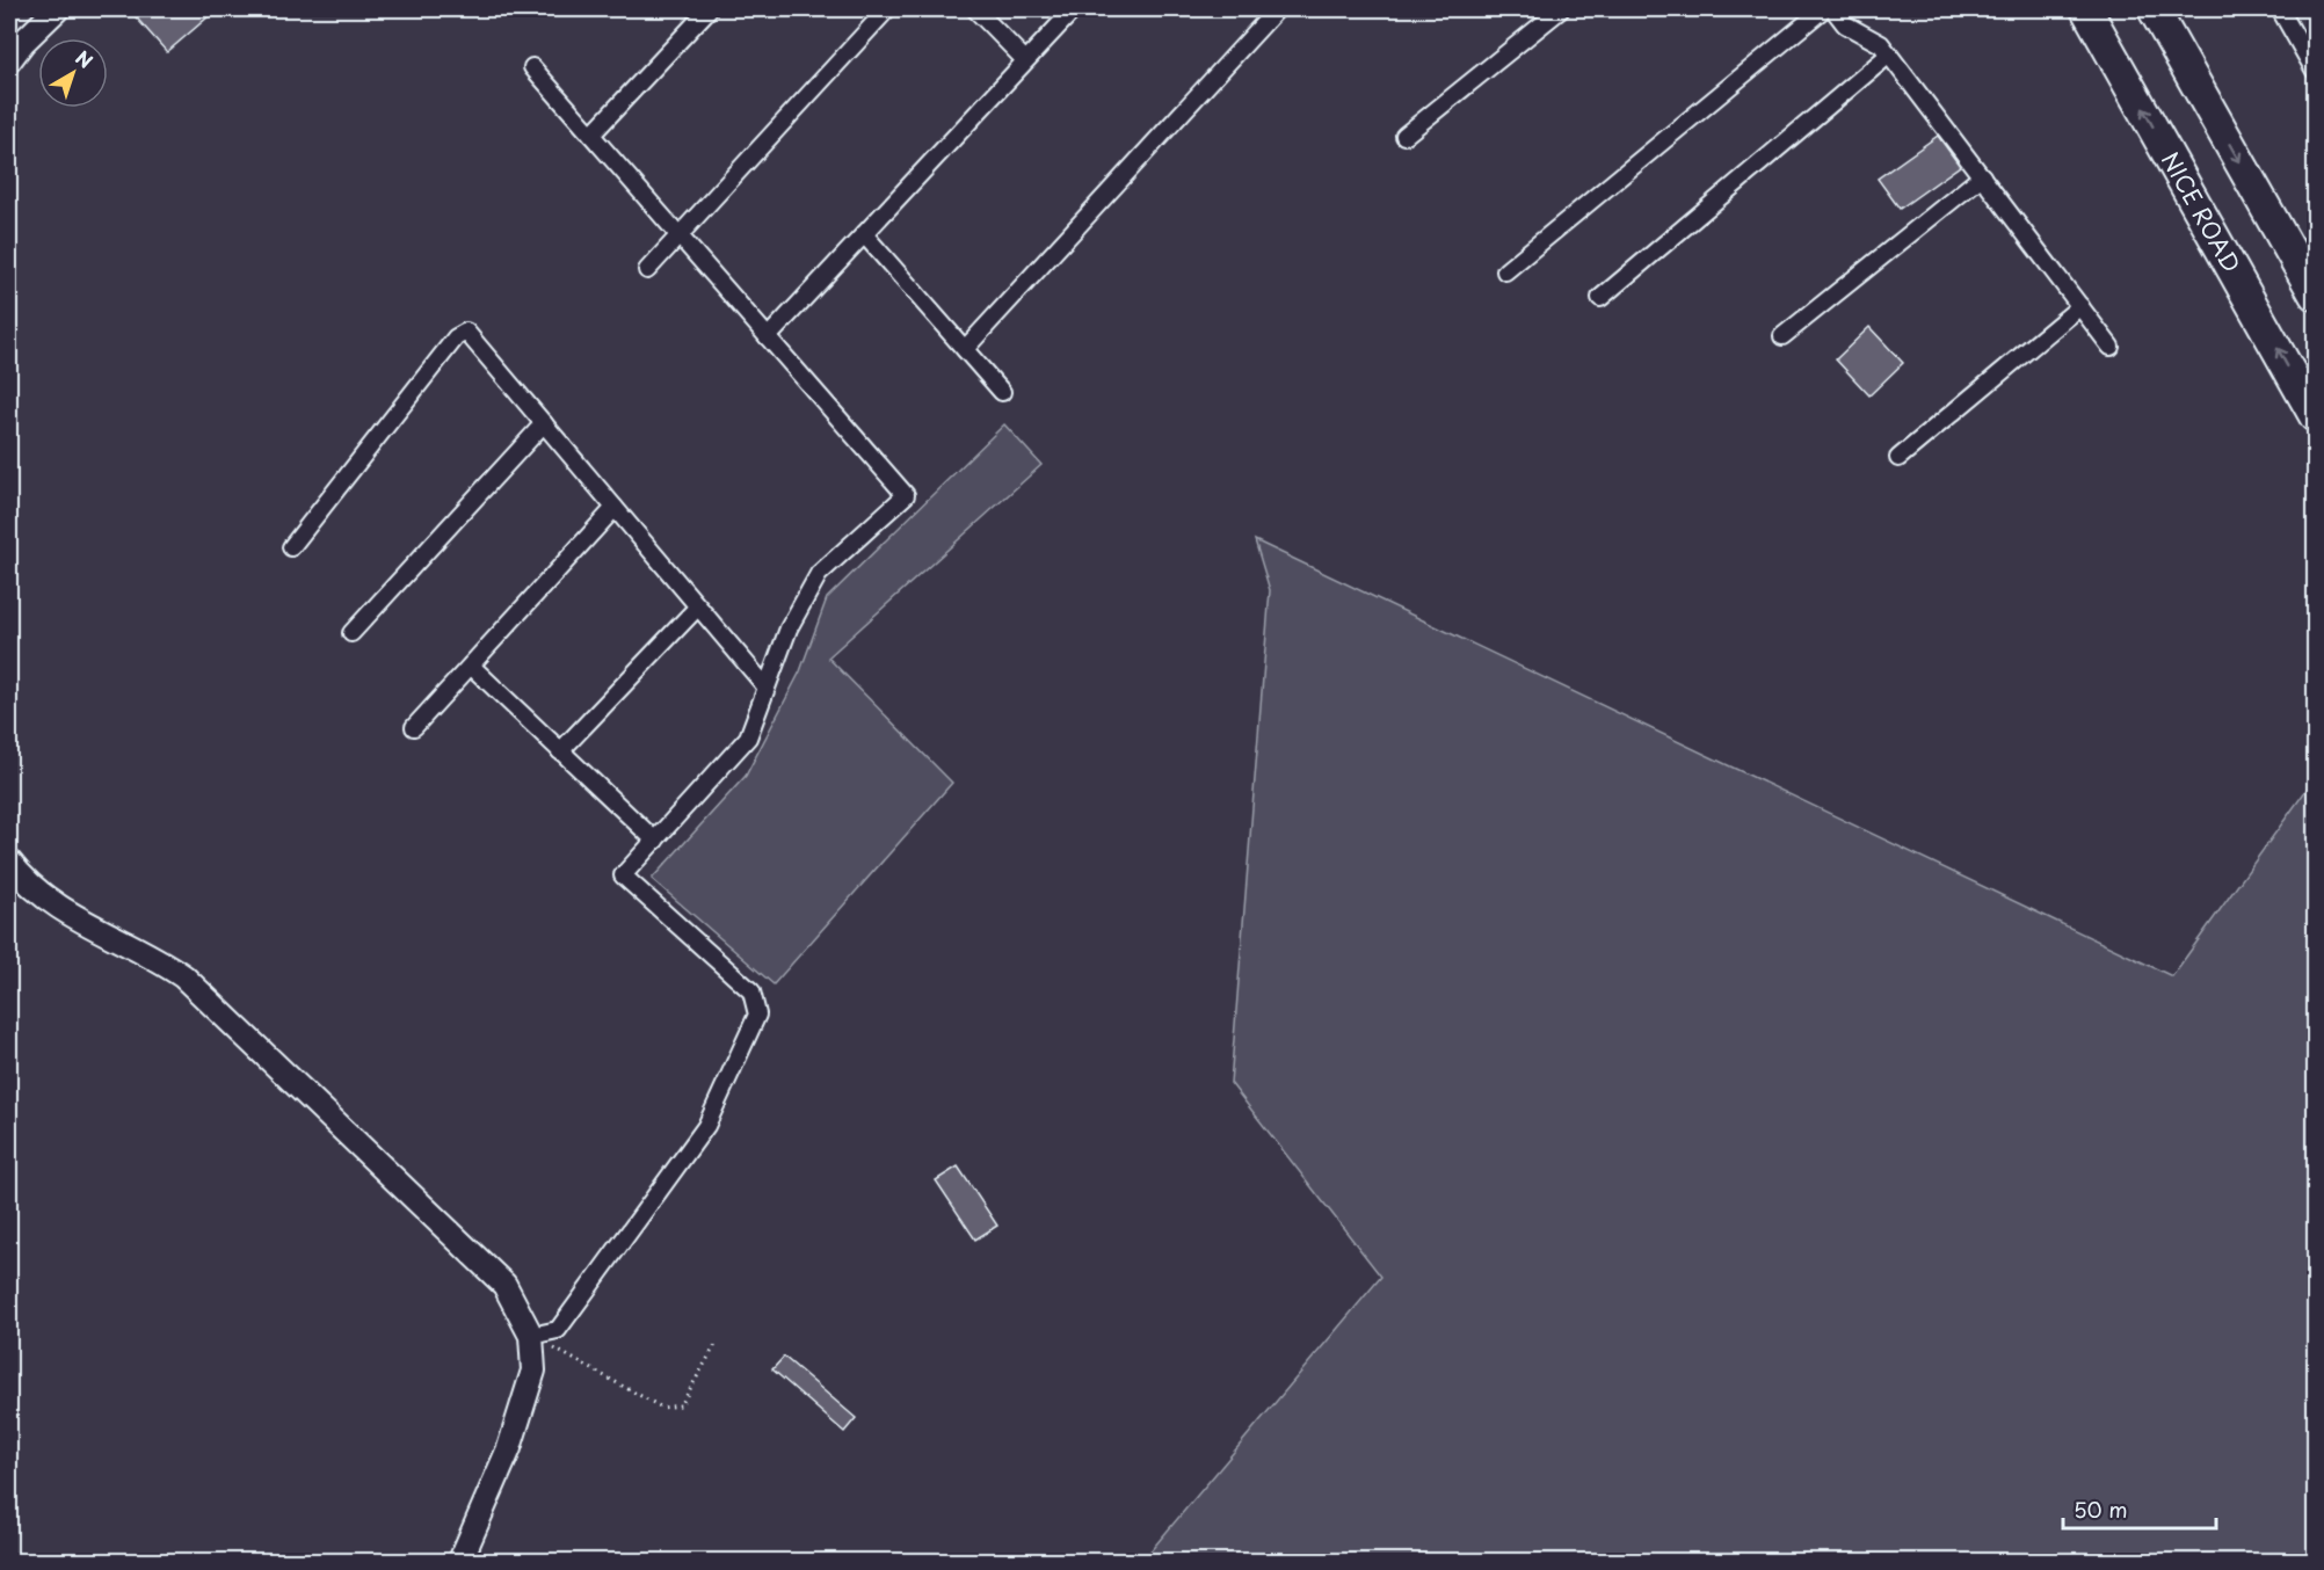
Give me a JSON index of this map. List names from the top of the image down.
{
  "streets": {
    "highway": ["NICE ROAD"]
  },
  "scale_bar": "50 m",
  "north": "top right"
}
